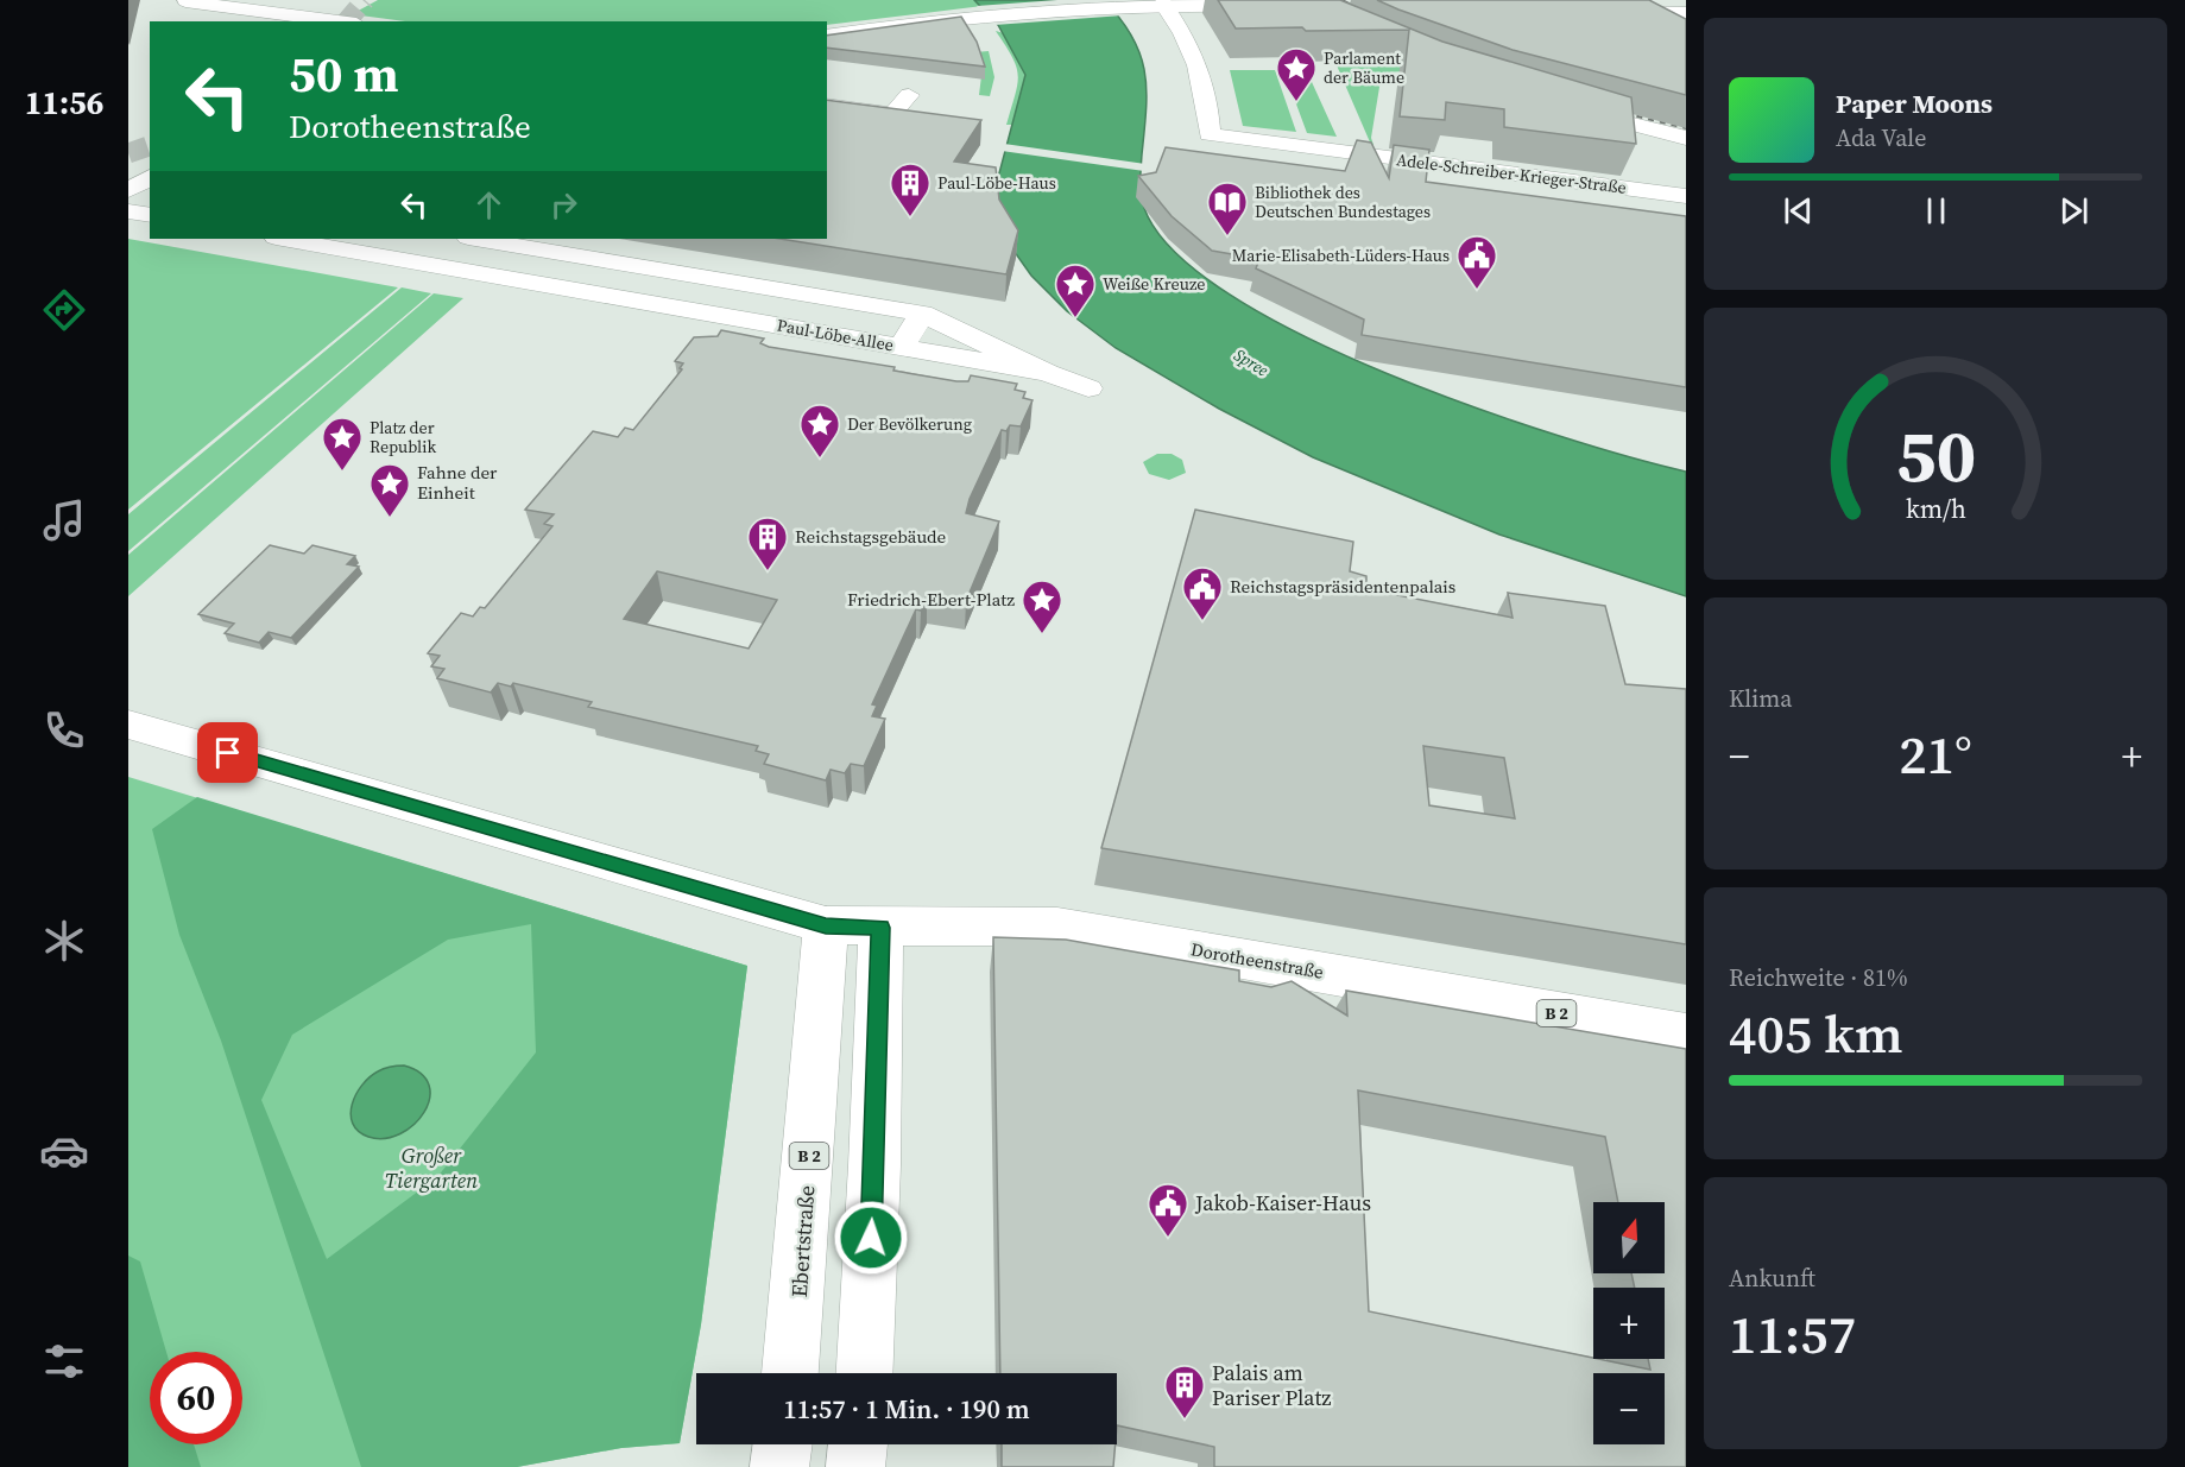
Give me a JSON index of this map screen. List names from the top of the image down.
{
  "streets": {
    "street": [
      "Adele-Schreiber-Krieger-Straße",
      "Paul-Löbe-Allee",
      "Dorotheenstraße",
      "B 2",
      "Ebertstraße"
    ]
  },
  "crossings": [
    ["Dorotheenstraße", "Ebertstraße"]
  ],
  "water": ["Spree"],
  "parks": ["Großer Tiergarten"],
  "places": {
    "place": [
      "Parlament der Bäume",
      "Weiße Kreuze",
      "Der Bevölkerung",
      "Platz der Republik",
      "Fahne der Einheit",
      "Friedrich-Ebert-Platz"
    ],
    "building": ["Paul-Löbe-Haus", "Reichstagsgebäude", "Palais am Pariser Platz"],
    "library": ["Bibliothek des Deutschen Bundestages"],
    "public building": ["Marie-Elisabeth-Lüders-Haus", "Reichstagspräsidentenpalais", "Jakob-Kaiser-Haus"]
  },
  "north": "top",
  "page": {
    "tabs": "11:56",
    "turn": ["50 m", "Dorotheenstraße"],
    "song": ["Paper Moons", "Ada Vale"],
    "tile": [
      "Klima",
      ["Reichweite · 81%", "405 km"],
      ["Ankunft", "11:57"]
    ],
    "heat": ["−", "21°", "+"],
    "map_buttons": ["+", "−"],
    "limit": "60",
    "trip": "11:57 · 1 Min. · 190 m",
    "gauge": ["50", "km/h"]
  }
}
